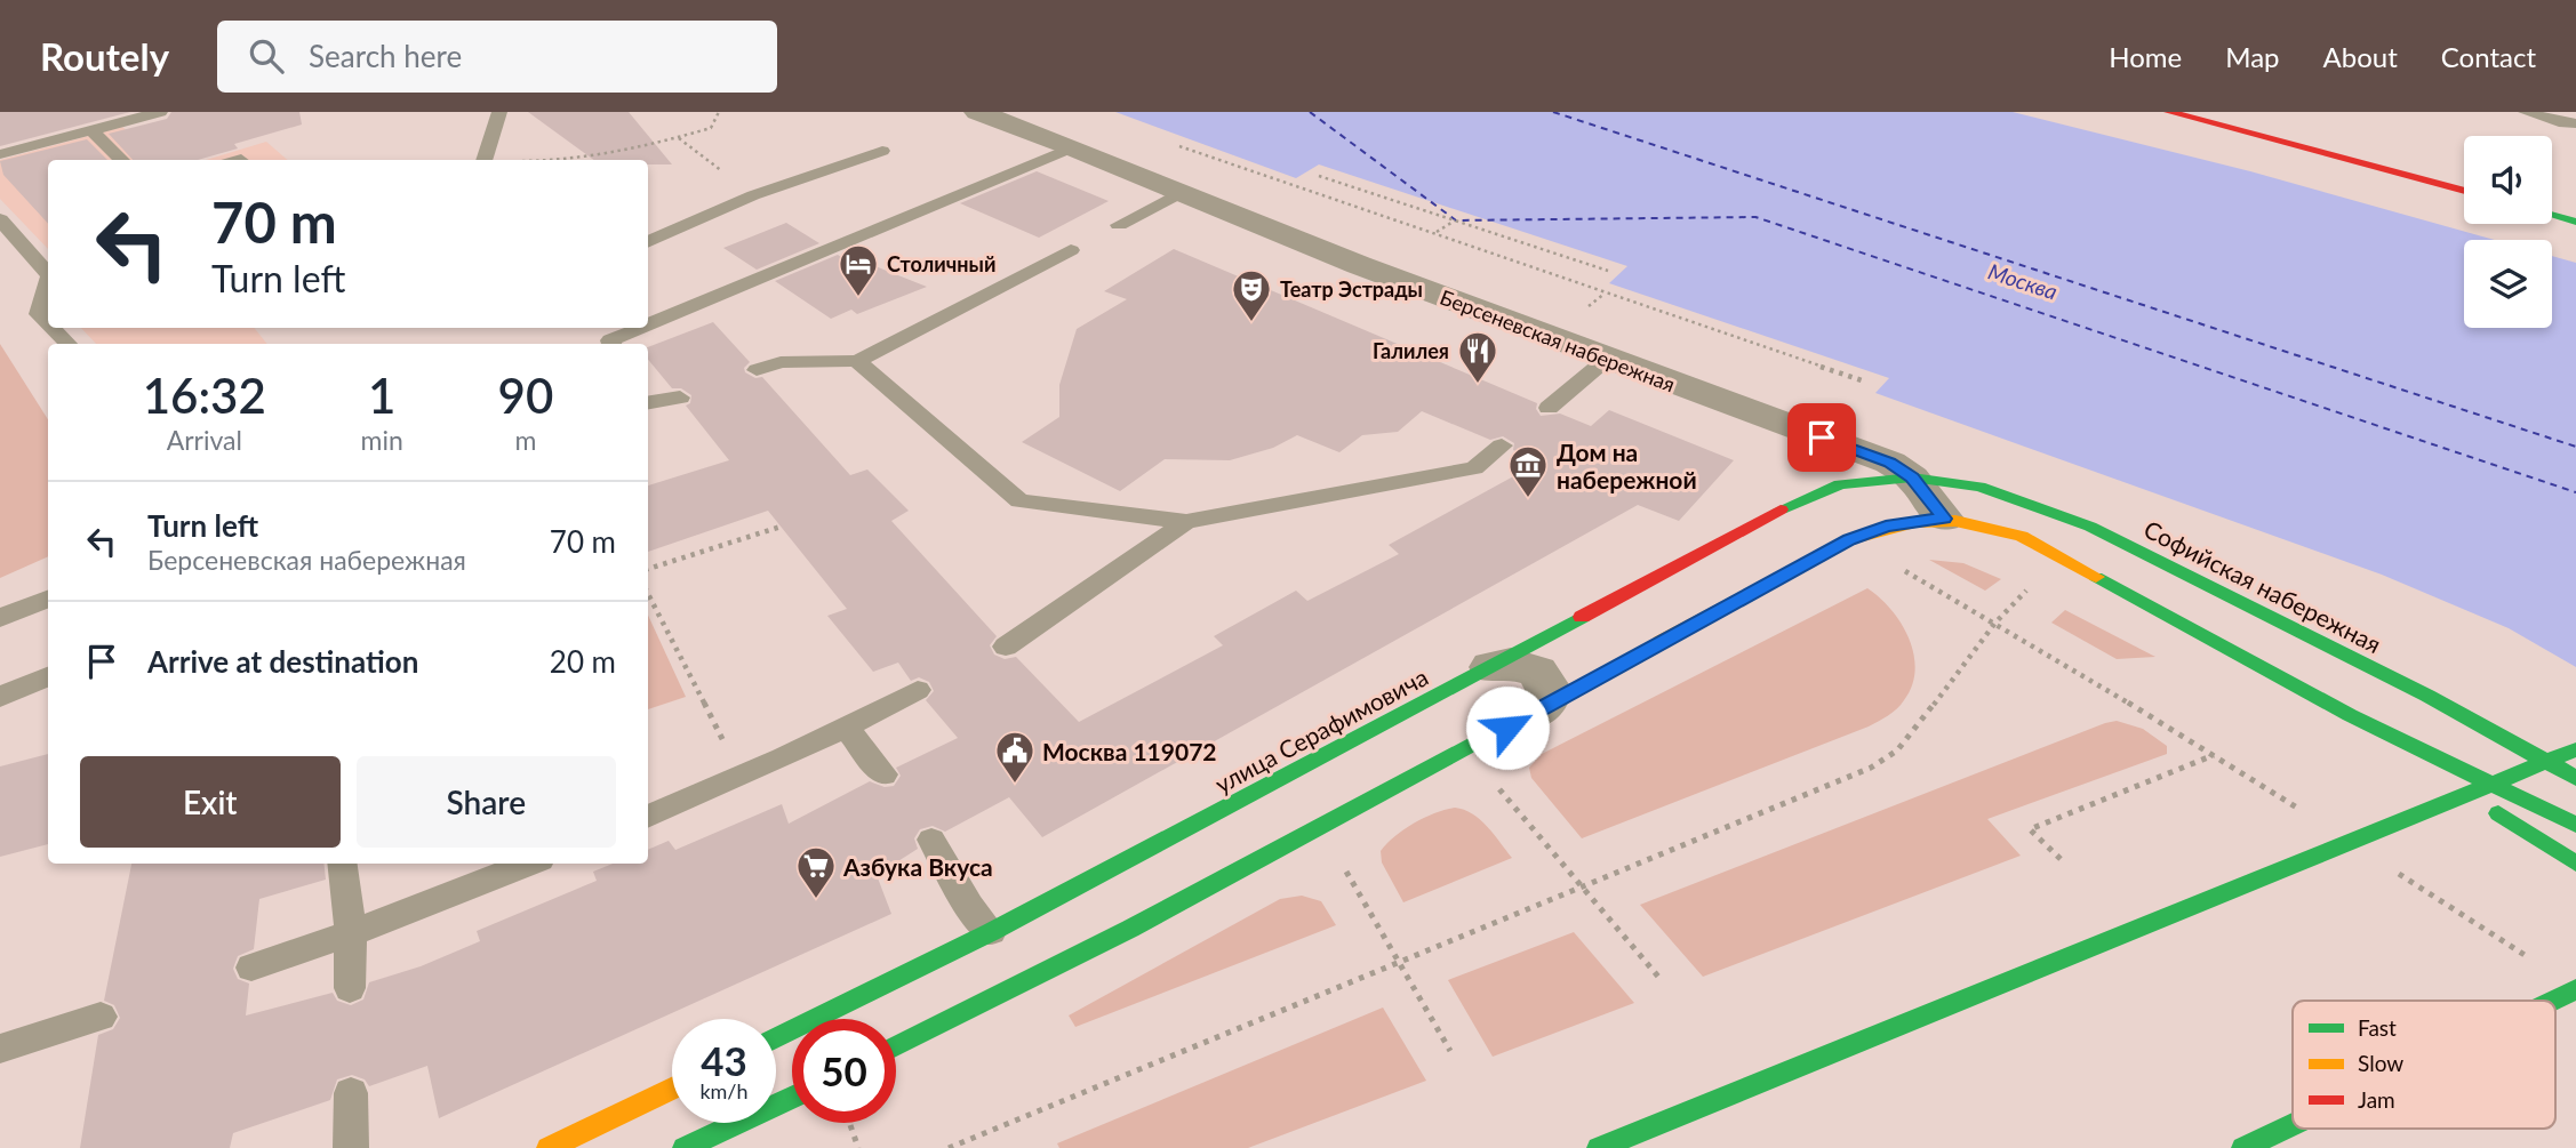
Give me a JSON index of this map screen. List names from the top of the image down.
{
  "streets": {
    "main road": ["Софийская набережная", "улица Серафимовича"],
    "street": ["Берсеневская набережная"]
  },
  "crossings": [
    ["Берсеневская набережная", "Софийская набережная"],
    ["Берсеневская набережная", "улица Серафимовича"],
    ["Софийская набережная", "улица Серафимовича"]
  ],
  "water": ["Москва"],
  "places": {
    "hotel": ["Столичный"],
    "theatre": ["Театр Эстрады"],
    "restaurant": ["Галилея"],
    "museum": ["Дом на набережной"],
    "public building": ["Москва 119072"],
    "supermarket": ["Азбука Вкуса"]
  },
  "legend": ["Fast", "Slow", "Jam"],
  "page": {
    "header": "Routely",
    "search": "Search here",
    "nav": [
      "Home",
      "Map",
      "About",
      "Contact"
    ],
    "turn": ["70 m", "Turn left"],
    "eta": [
      "16:32",
      "Arrival",
      "1",
      "min",
      "90",
      "m"
    ],
    "list": [
      {
        "name": "Turn left",
        "note": "Берсеневская набережная",
        "value": "70 m"
      },
      {
        "name": "Arrive at destination",
        "value": "20 m"
      }
    ],
    "buttons": ["Exit", "Share"],
    "speed": "43 km/h",
    "limit": "50"
  }
}
